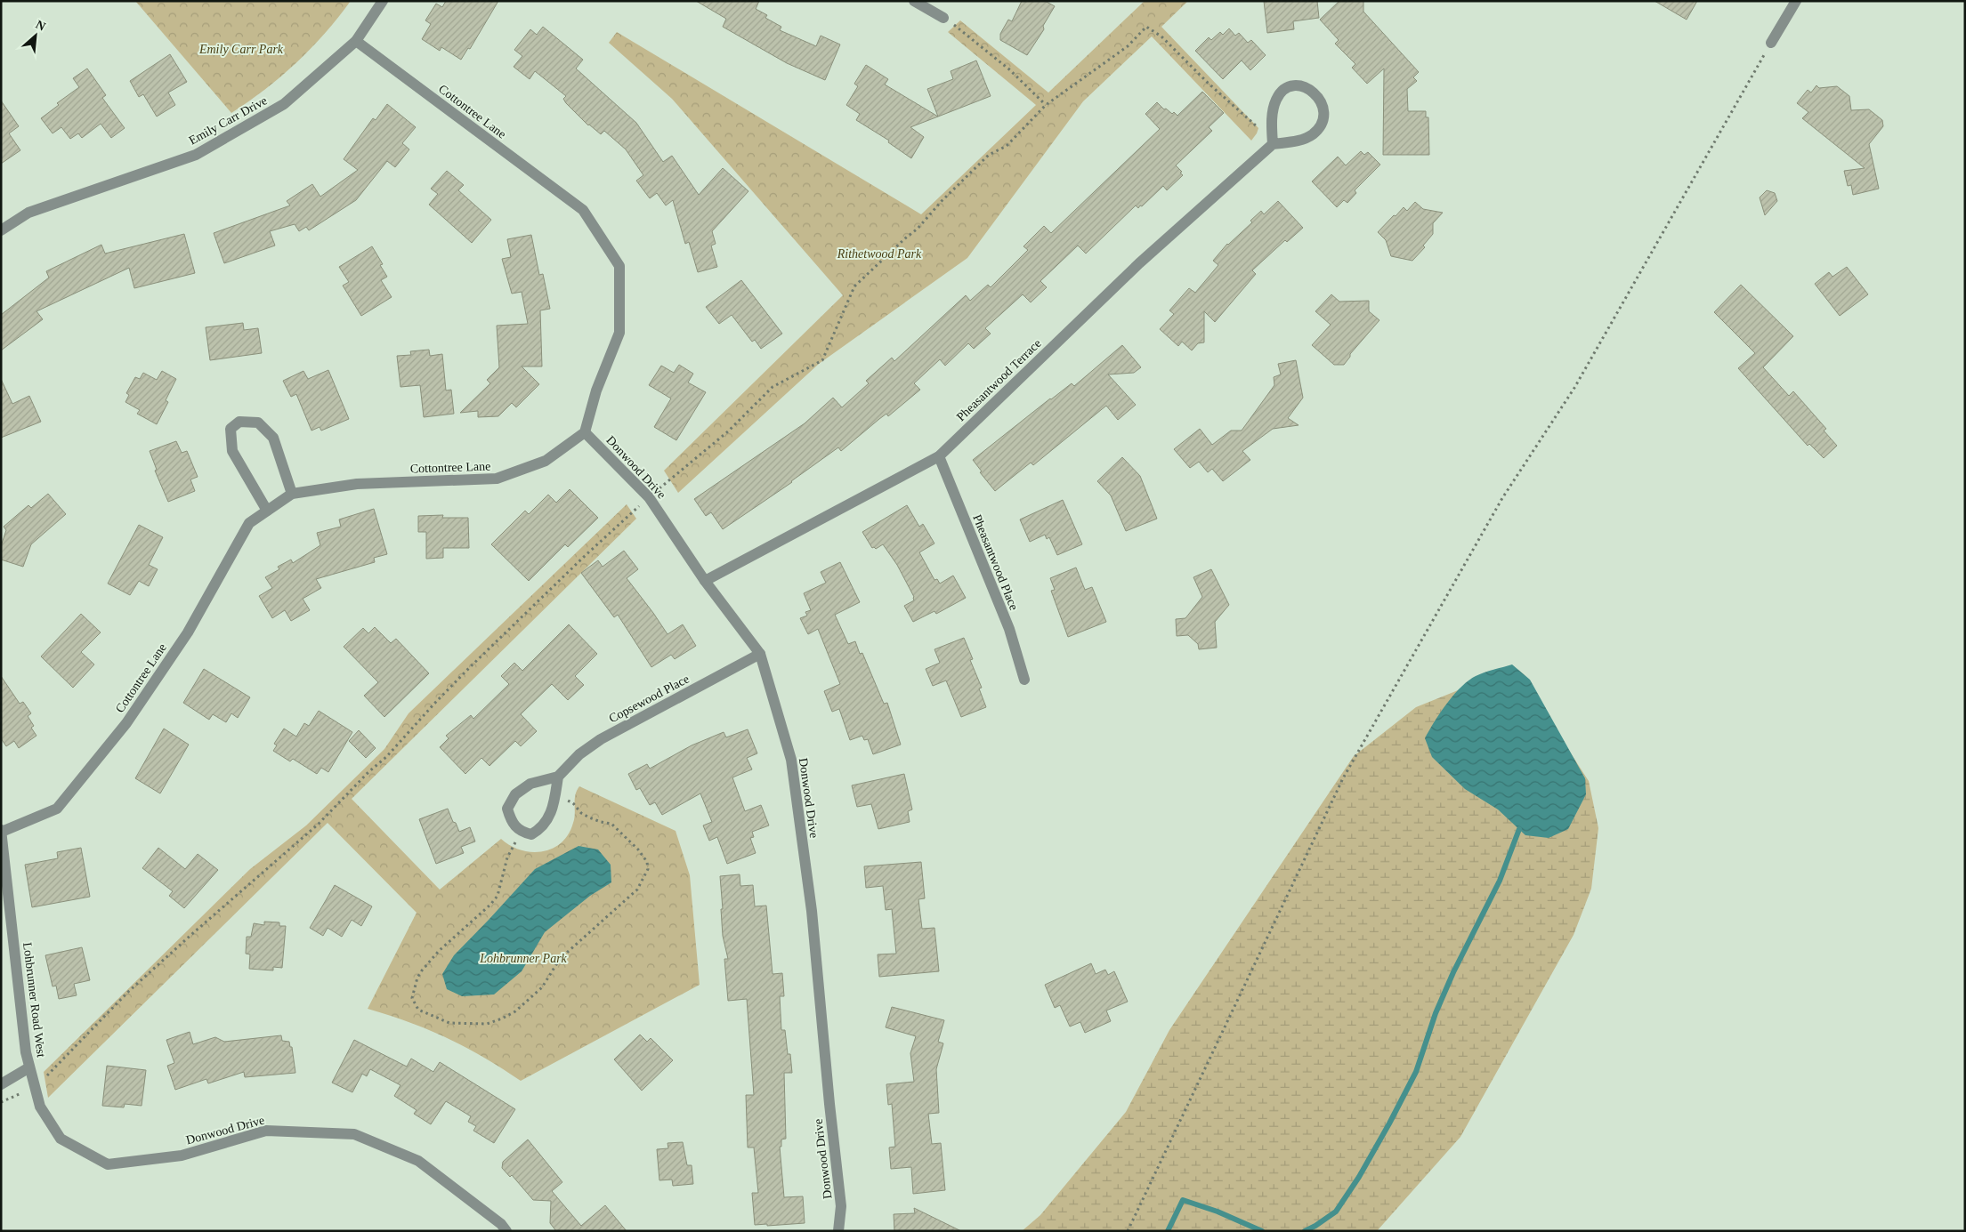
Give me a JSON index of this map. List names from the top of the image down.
{
  "streets": {
    "street": [
      "Cottontree Lane",
      "Emily Carr Drive",
      "Pheasantwood Terrace",
      "Donwood Drive",
      "Pheasantwood Place",
      "Copsewood Place",
      "Lohbrunner Road West"
    ]
  },
  "crossings": [
    ["Cottontree Lane", "Emily Carr Drive"],
    ["Cottontree Lane", "Donwood Drive"],
    ["Cottontree Lane", "Lohbrunner Road West"],
    ["Pheasantwood Terrace", "Donwood Drive"],
    ["Pheasantwood Terrace", "Pheasantwood Place"],
    ["Donwood Drive", "Copsewood Place"],
    ["Donwood Drive", "Lohbrunner Road West"]
  ],
  "parks": ["Emily Carr Park", "Rithetwood Park", "Lohbrunner Park"],
  "north": "top right"
}
